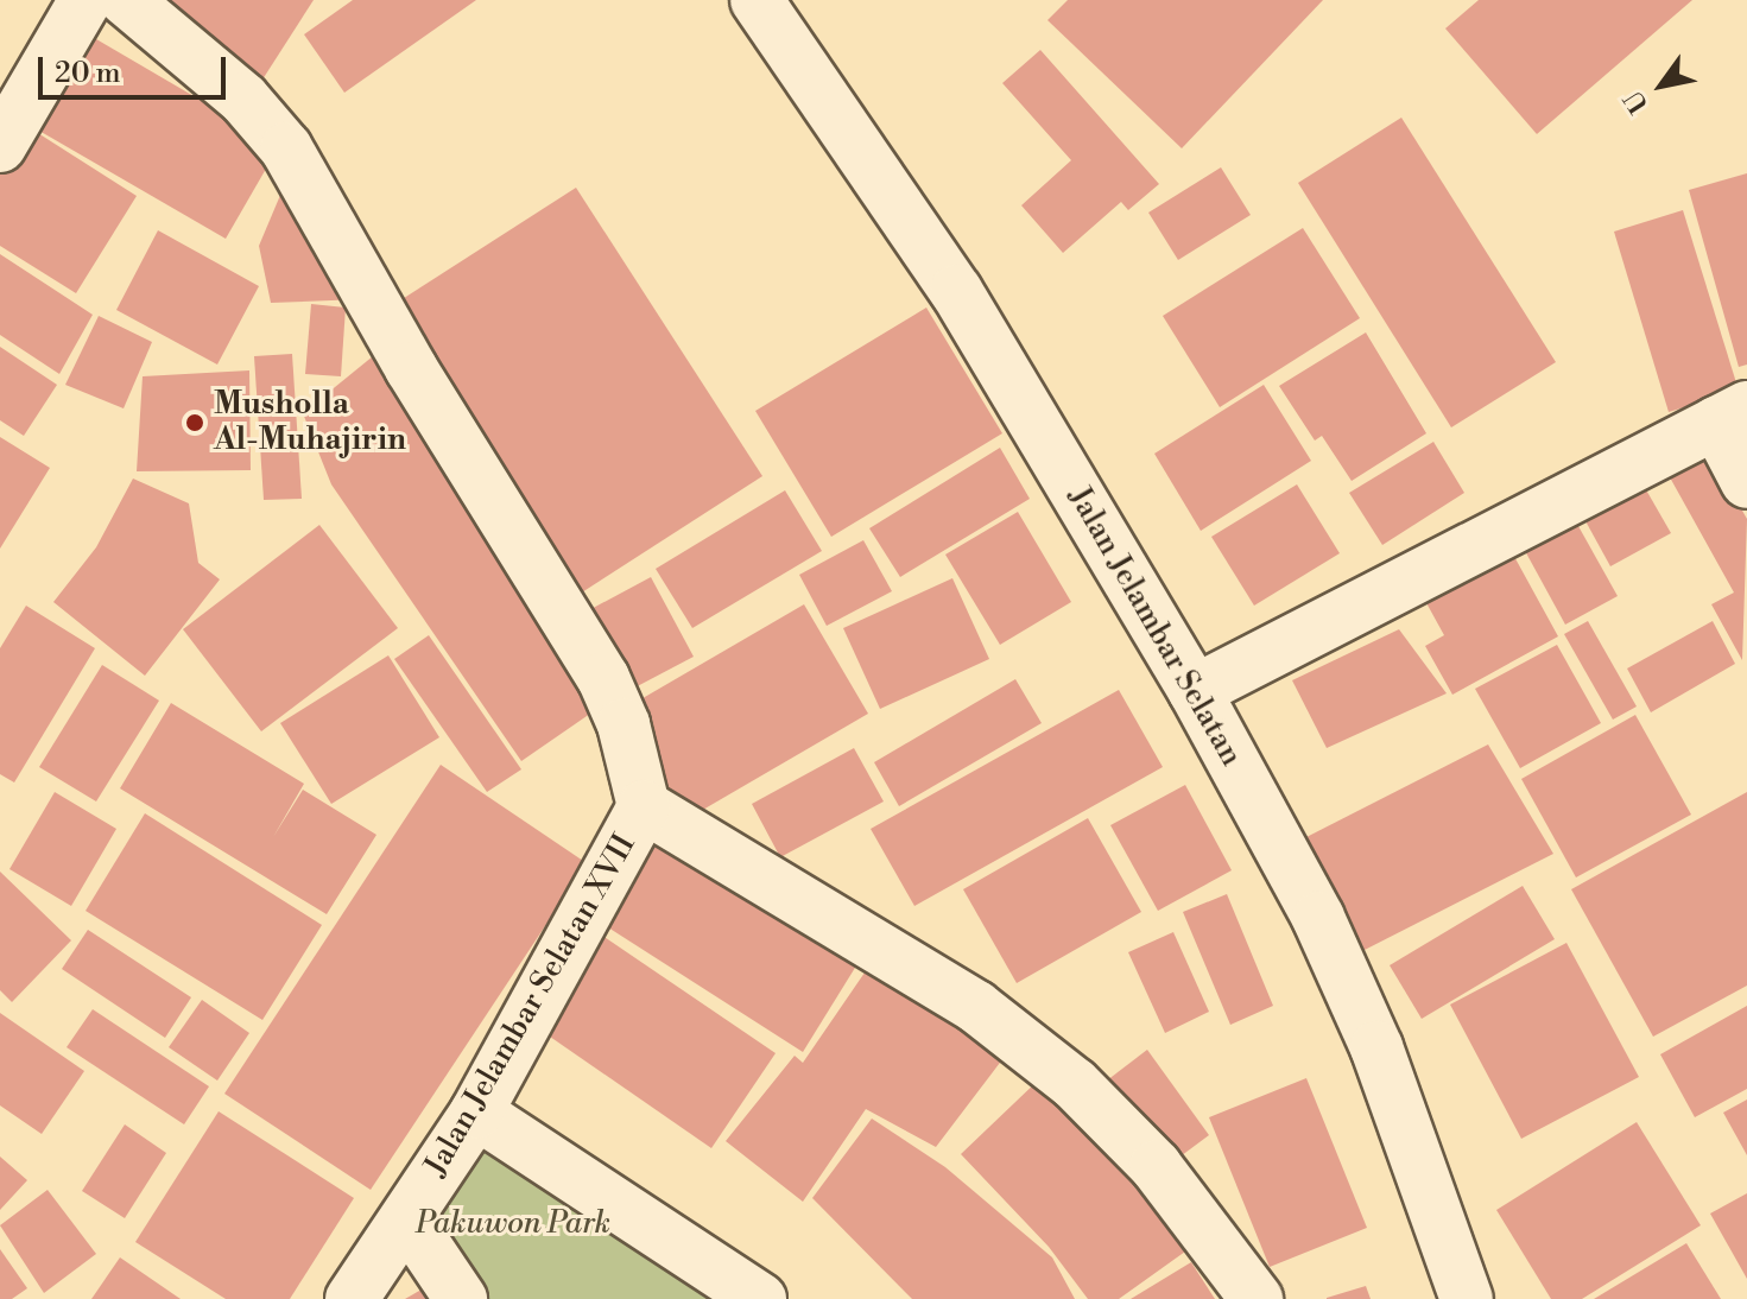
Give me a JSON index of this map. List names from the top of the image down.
{
  "streets": {
    "street": ["Jalan Jelambar Selatan", "Jalan Jelambar Selatan XVII"]
  },
  "parks": ["Pakuwon Park"],
  "places": ["Musholla Al-Muhajirin"],
  "scale_bar": "20 m",
  "north": "bottom left"
}
